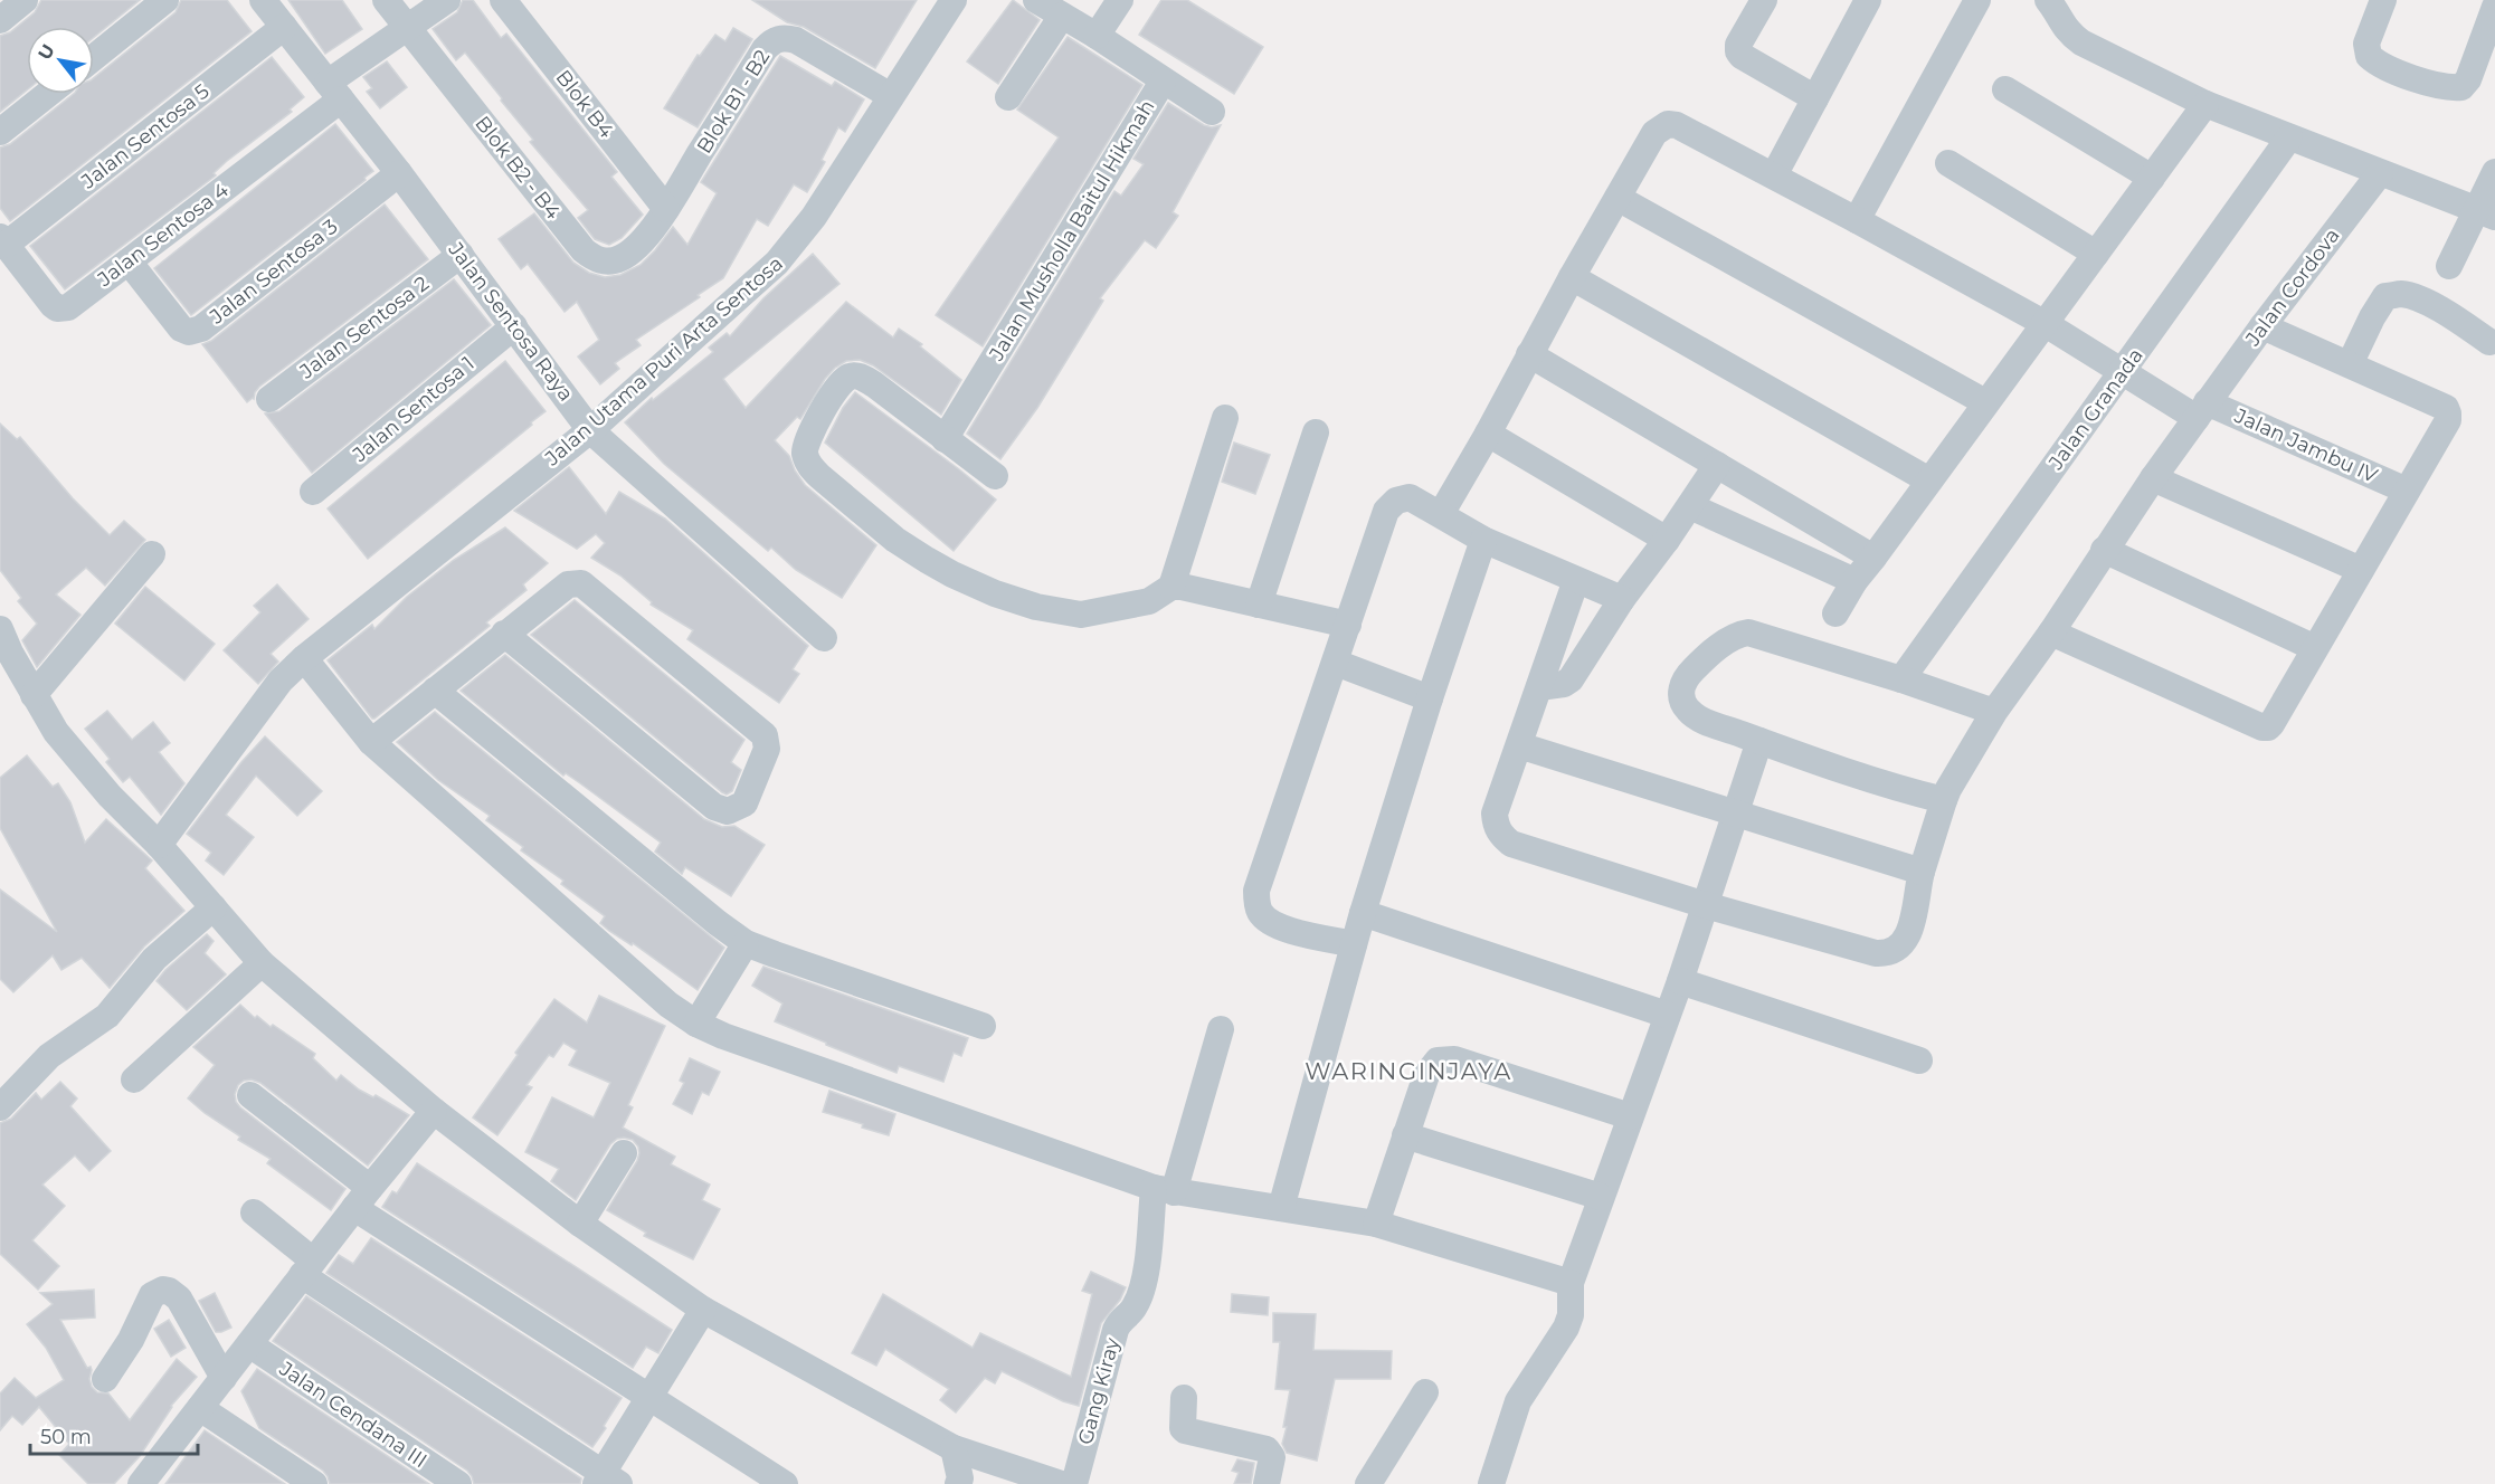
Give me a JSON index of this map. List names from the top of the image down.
{
  "streets": {
    "street": [
      "Blok B1 - B2",
      "Blok B4",
      "Jalan Sentosa 5",
      "Blok B2 - B4",
      "Jalan Musholla Baitul Hikmah",
      "Jalan Sentosa 4",
      "Jalan Sentosa 3",
      "Jalan Cordova",
      "Jalan Sentosa Raya",
      "Jalan Sentosa 2",
      "Jalan Utama Puri Arta Sentosa",
      "Jalan Sentosa 1",
      "Jalan Granada",
      "Jalan Jambu IV",
      "Gang Kiray",
      "Jalan Cendana III"
    ]
  },
  "crossings": [
    ["Blok B1 - B2", "Blok B4"],
    ["Blok B1 - B2", "Blok B2 - B4"],
    ["Blok B1 - B2", "Jalan Utama Puri Arta Sentosa"],
    ["Blok B4", "Blok B2 - B4"],
    ["Jalan Sentosa 5", "Jalan Sentosa 4"],
    ["Jalan Sentosa 5", "Jalan Sentosa Raya"],
    ["Blok B2 - B4", "Jalan Sentosa 4"],
    ["Jalan Sentosa 4", "Jalan Sentosa 3"],
    ["Jalan Sentosa 4", "Jalan Sentosa Raya"],
    ["Jalan Sentosa 3", "Jalan Sentosa Raya"],
    ["Jalan Cordova", "Jalan Jambu IV"],
    ["Jalan Sentosa Raya", "Jalan Sentosa 2"],
    ["Jalan Sentosa Raya", "Jalan Utama Puri Arta Sentosa"],
    ["Jalan Sentosa Raya", "Jalan Sentosa 1"],
    ["Jalan Granada", "Jalan Jambu IV"]
  ],
  "districts": ["WARINGINJAYA"],
  "scale_bar": "50 m",
  "north": "top left"
}
